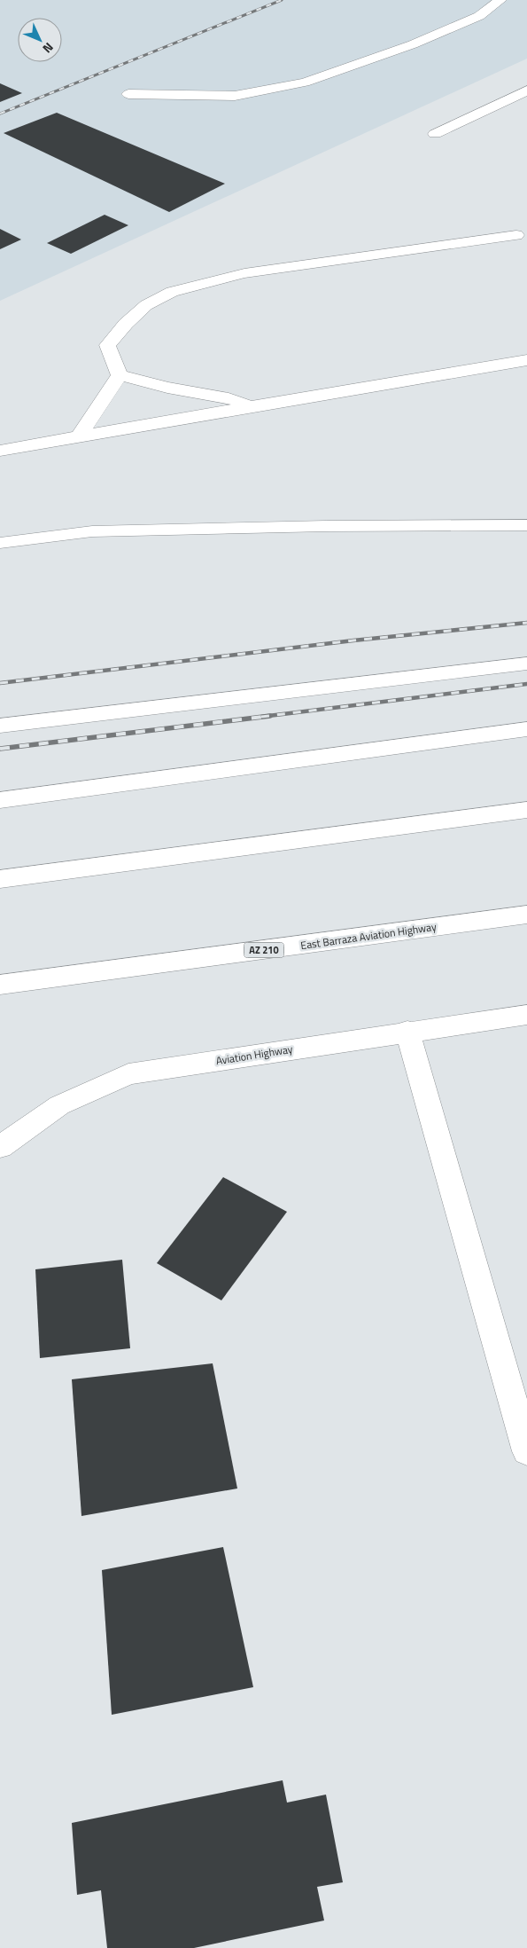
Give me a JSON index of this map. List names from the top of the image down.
{
  "streets": {
    "main road": ["East Barraza Aviation Highway", "AZ 210", "Aviation Highway"]
  },
  "north": "bottom right"
}
